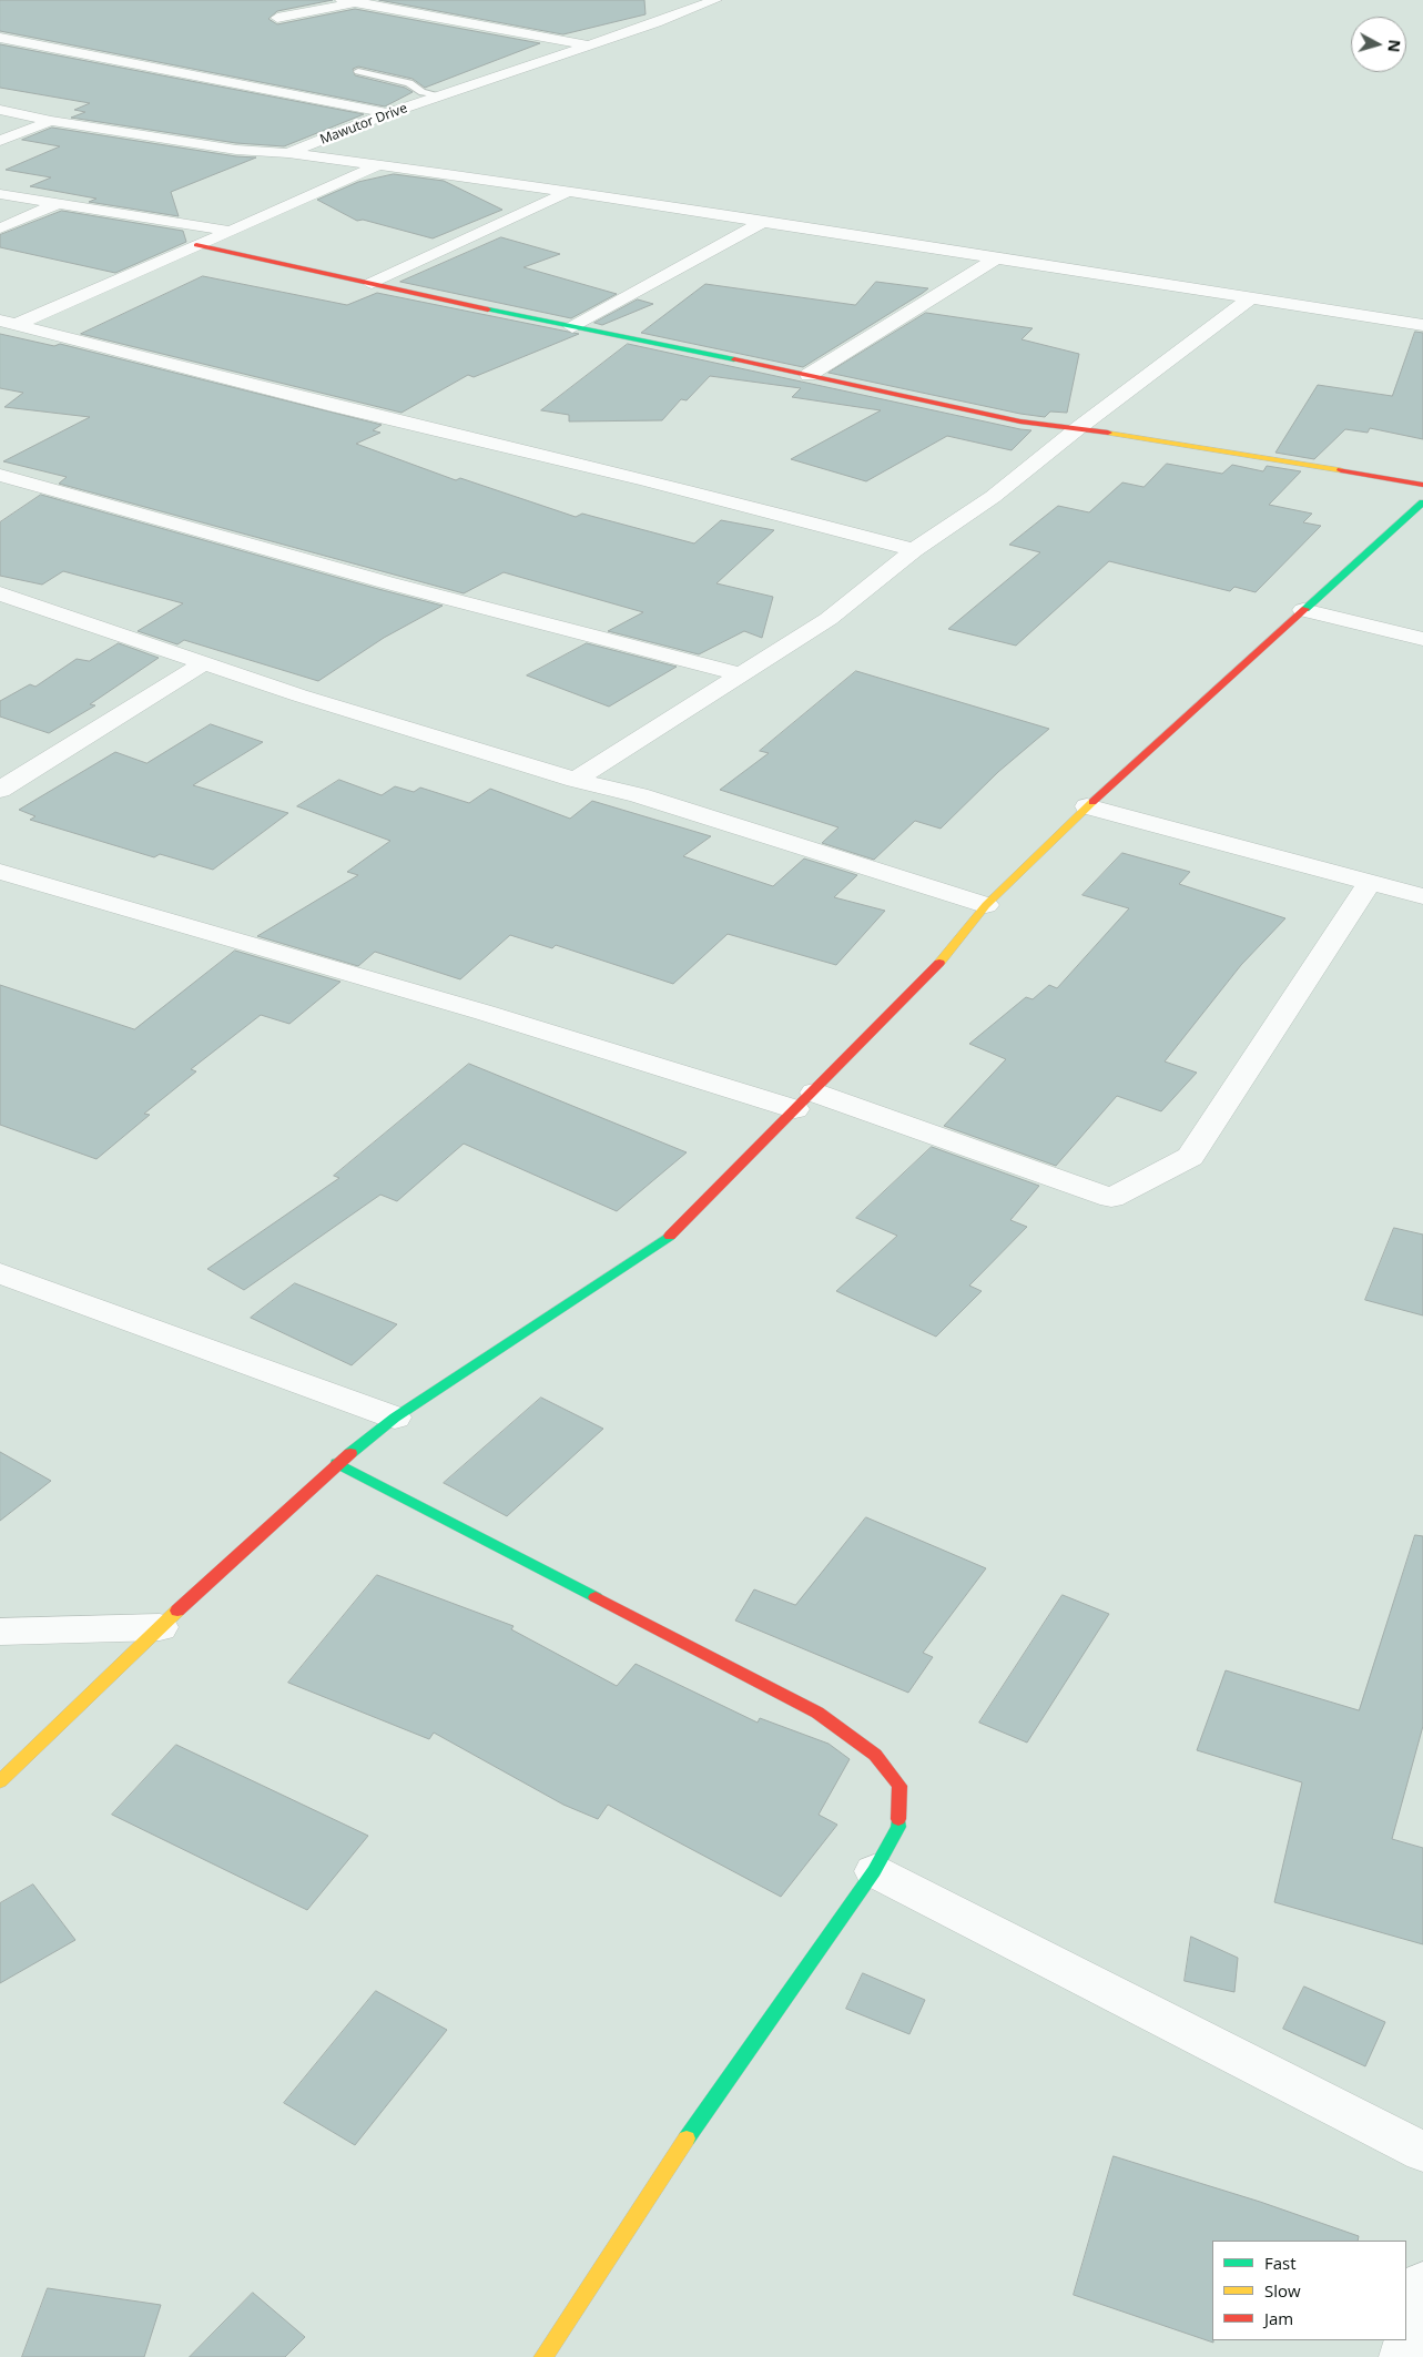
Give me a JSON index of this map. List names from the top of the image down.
{
  "streets": {
    "street": ["Mawutor Drive"]
  },
  "legend": ["Fast", "Slow", "Jam"],
  "north": "right"
}
